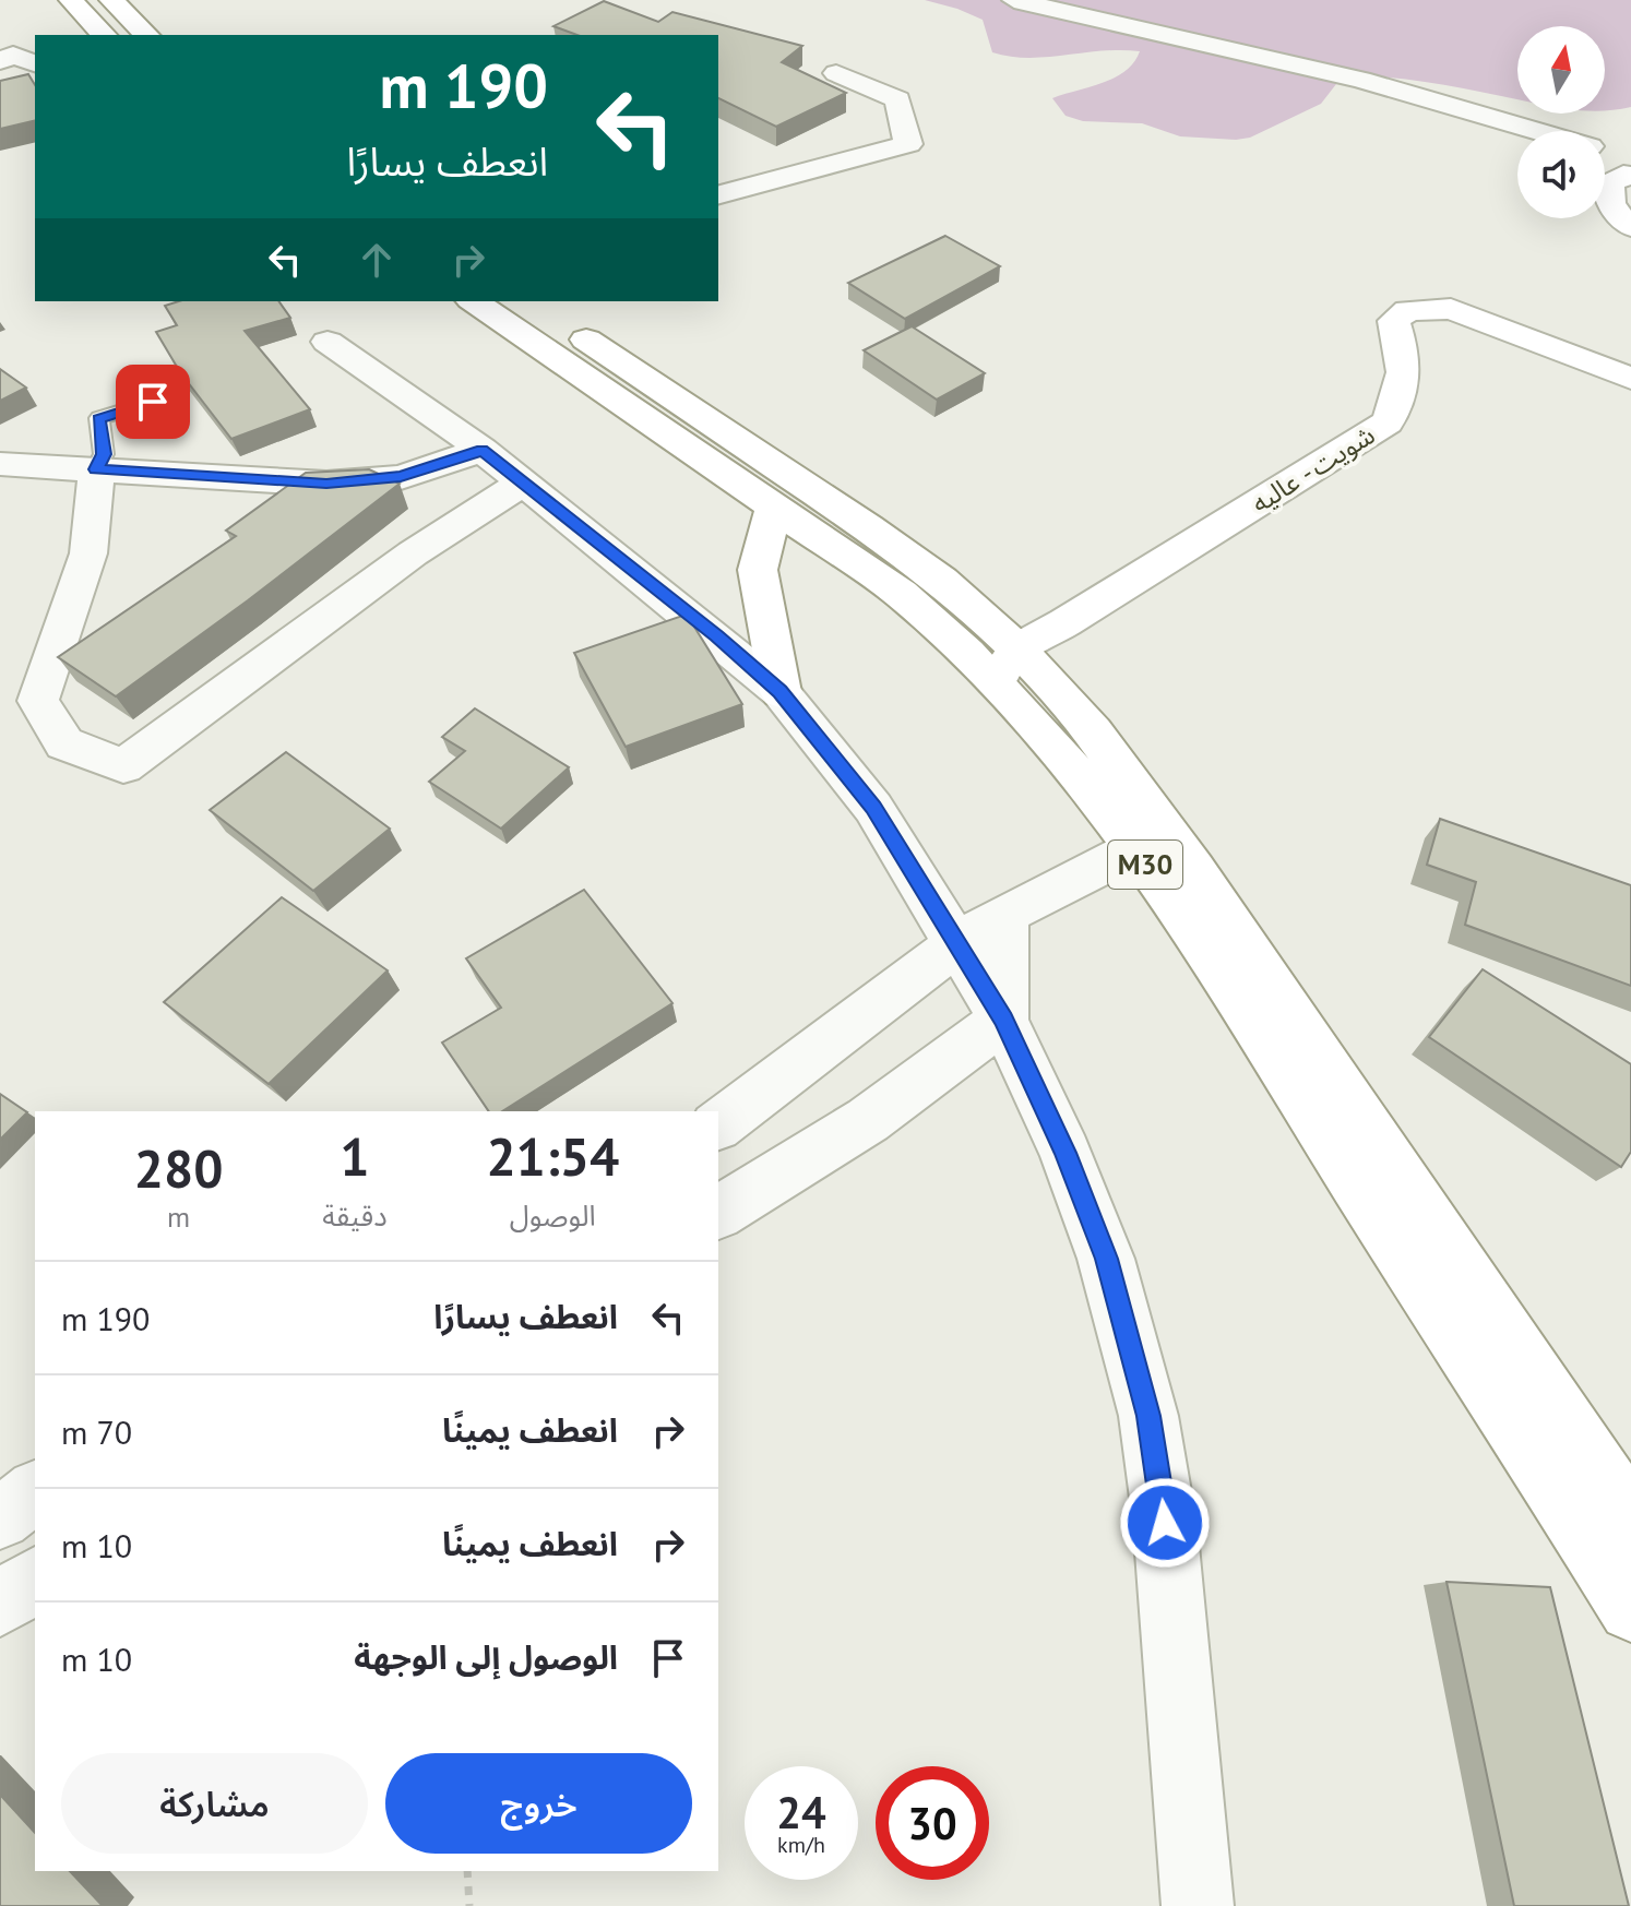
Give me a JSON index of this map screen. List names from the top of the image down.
{
  "streets": {
    "main road": ["شويت - عاليه", "M30"]
  },
  "crossings": [
    ["شويت - عاليه", "M30"]
  ],
  "north": "top",
  "page": {
    "turn": ["190 m", "انعطف يسارًا"],
    "eta": [
      "21:54",
      "الوصول",
      "1",
      "دقيقة",
      "280",
      "m"
    ],
    "list": [
      {
        "name": "انعطف يسارًا",
        "value": "190 m"
      },
      {
        "name": "انعطف يمينًا",
        "value": "70 m"
      },
      {
        "name": "انعطف يمينًا",
        "value": "10 m"
      },
      {
        "name": "الوصول إلى الوجهة",
        "value": "10 m"
      }
    ],
    "buttons": ["خروج", "مشاركة"],
    "speed": "24 km/h",
    "limit": "30"
  }
}
